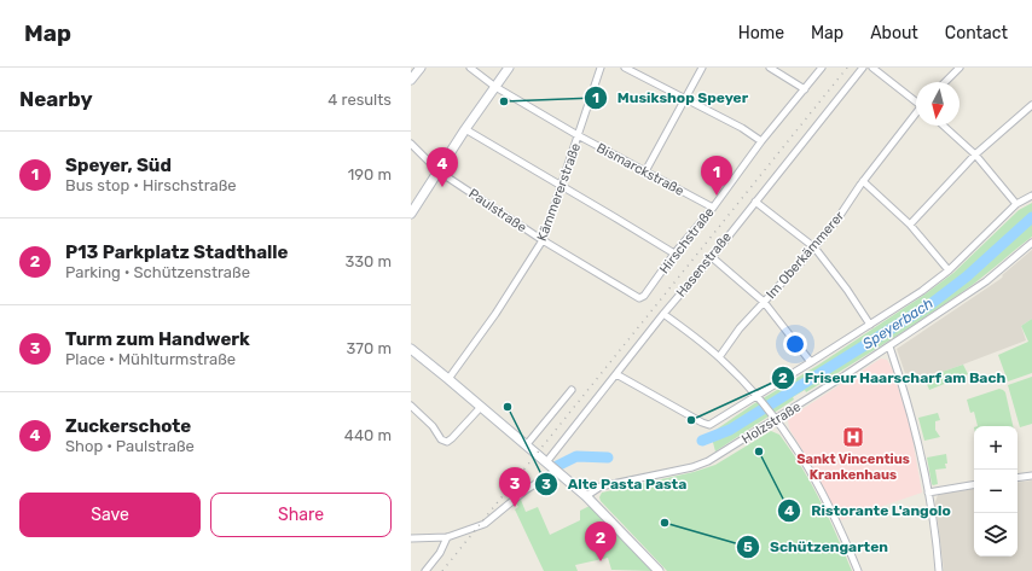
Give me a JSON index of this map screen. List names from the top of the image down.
{
  "streets": {
    "street": [
      "Bismarckstraße",
      "Kämmererstraße",
      "Paulstraße",
      "Hirschstraße",
      "Im Oberkämmerer",
      "Hasenstraße",
      "Holzstraße"
    ]
  },
  "crossings": [
    ["Bismarckstraße", "Kämmererstraße"],
    ["Bismarckstraße", "Hirschstraße"],
    ["Kämmererstraße", "Paulstraße"],
    ["Paulstraße", "Hirschstraße"]
  ],
  "water": ["Speyerbach"],
  "places": {
    "other": [
      "Musikshop Speyer",
      "Alte Pasta Pasta",
      "Friseur Haarscharf am Bach",
      "Ristorante L'angolo",
      "Schützengarten"
    ],
    "hospital": ["Sankt Vincentius Krankenhaus"]
  },
  "north": "bottom",
  "page": {
    "header": "Map",
    "nav": [
      "Home",
      "Map",
      "About",
      "Contact"
    ],
    "heading": ["Nearby", "4 results"],
    "list": [
      {
        "mark": "1",
        "name": "Speyer, Süd",
        "note": "Bus stop · Hirschstraße",
        "value": "190 m"
      },
      {
        "mark": "2",
        "name": "P13 Parkplatz Stadthalle",
        "note": "Parking · Schützenstraße",
        "value": "330 m"
      },
      {
        "mark": "3",
        "name": "Turm zum Handwerk",
        "note": "Place · Mühlturmstraße",
        "value": "370 m"
      },
      {
        "mark": "4",
        "name": "Zuckerschote",
        "note": "Shop · Paulstraße",
        "value": "440 m"
      }
    ],
    "pins": [
      "4",
      "1",
      "3",
      "2"
    ],
    "map_buttons": ["+", "−"],
    "buttons": ["Save", "Share"]
  }
}
